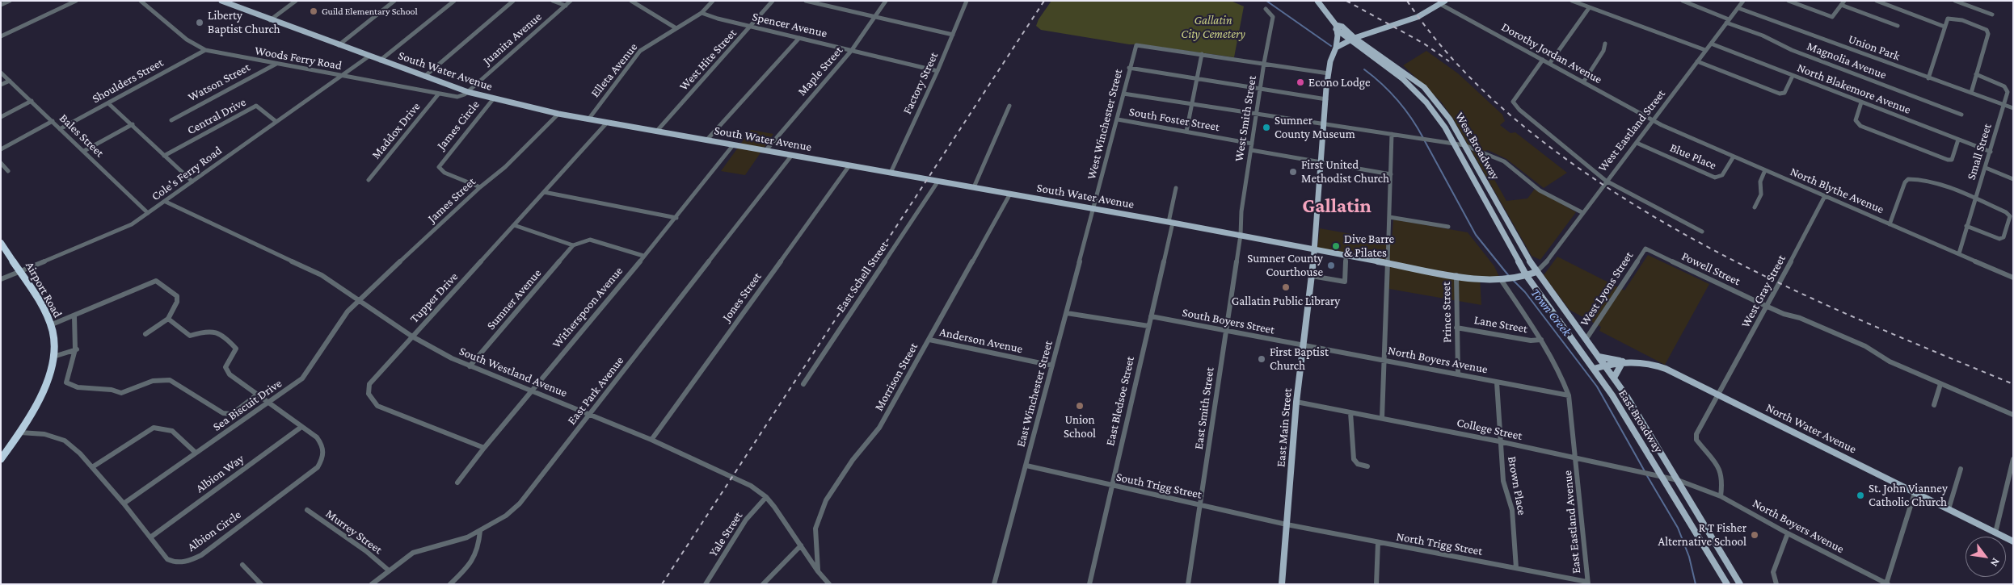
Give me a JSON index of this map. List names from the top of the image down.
{
  "streets": {
    "highway": ["Airport Road"],
    "main road": [
      "South Water Avenue",
      "West Broadway",
      "East Broadway",
      "East Main Street",
      "North Water Avenue"
    ],
    "street": [
      "Spencer Avenue",
      "Juanita Avenue",
      "Union Park",
      "Dorothy Jordan Avenue",
      "Woods Ferry Road",
      "West Hite Street",
      "Magnolia Avenue",
      "Elleta Avenue",
      "Maple Street",
      "Shoulders Street",
      "Watson Street",
      "Factory Street",
      "North Blakemore Avenue",
      "Central Drive",
      "West Smith Street",
      "South Foster Street",
      "West Winchester Street",
      "James Circle",
      "Maddox Drive",
      "West Eastland Street",
      "Bales Street",
      "Small Street",
      "Blue Place",
      "Cole's Ferry Road",
      "North Blythe Avenue",
      "James Street",
      "Powell Street",
      "East Schell Street",
      "West Lyons Street",
      "West Gray Street",
      "Jones Street",
      "Tupper Drive",
      "Sumner Avenue",
      "Witherspoon Avenue",
      "Prince Street",
      "South Boyers Street",
      "Lane Street",
      "Anderson Avenue",
      "North Boyers Avenue",
      "South Westland Avenue",
      "Morrison Street",
      "East Park Avenue",
      "East Winchester Street",
      "East Bledsoe Street",
      "Sea Biscuit Drive",
      "East Smith Street",
      "College Street",
      "Albion Way",
      "South Trigg Street",
      "Brown Place",
      "East Eastland Avenue",
      "Albion Circle",
      "Murrey Street",
      "Yale Street",
      "North Trigg Street"
    ]
  },
  "crossings": [
    ["Spencer Avenue", "West Hite Street"],
    ["Spencer Avenue", "Elleta Avenue"],
    ["Spencer Avenue", "Maple Street"],
    ["Spencer Avenue", "Factory Street"],
    ["Juanita Avenue", "Woods Ferry Road"],
    ["Juanita Avenue", "South Water Avenue"],
    ["Union Park", "West Eastland Street"],
    ["Union Park", "Small Street"],
    ["Dorothy Jordan Avenue", "West Eastland Street"],
    ["Dorothy Jordan Avenue", "North Blythe Avenue"],
    ["Woods Ferry Road", "South Water Avenue"],
    ["Woods Ferry Road", "Shoulders Street"],
    ["Woods Ferry Road", "Watson Street"],
    ["Woods Ferry Road", "Maddox Drive"],
    ["Woods Ferry Road", "Cole's Ferry Road"],
    ["West Hite Street", "South Water Avenue"],
    ["Magnolia Avenue", "West Eastland Street"],
    ["Elleta Avenue", "South Water Avenue"],
    ["South Water Avenue", "Maple Street"],
    ["South Water Avenue", "Factory Street"],
    ["South Water Avenue", "West Smith Street"],
    ["South Water Avenue", "West Winchester Street"],
    ["South Water Avenue", "James Circle"],
    ["South Water Avenue", "Cole's Ferry Road"],
    ["South Water Avenue", "James Street"],
    ["South Water Avenue", "East Schell Street"],
    ["South Water Avenue", "Jones Street"],
    ["South Water Avenue", "Tupper Drive"],
    ["South Water Avenue", "Witherspoon Avenue"],
    ["South Water Avenue", "Morrison Street"],
    ["South Water Avenue", "East Park Avenue"],
    ["South Water Avenue", "East Winchester Street"],
    ["South Water Avenue", "East Bledsoe Street"],
    ["South Water Avenue", "East Smith Street"],
    ["South Water Avenue", "East Main Street"],
    ["Shoulders Street", "Bales Street"],
    ["North Blakemore Avenue", "West Eastland Street"],
    ["North Blakemore Avenue", "Small Street"],
    ["Central Drive", "Cole's Ferry Road"],
    ["West Smith Street", "South Foster Street"],
    ["West Smith Street", "East Smith Street"],
    ["South Foster Street", "West Winchester Street"],
    ["West Winchester Street", "East Winchester Street"],
    ["James Circle", "James Street"],
    ["West Eastland Street", "West Broadway"],
    ["West Eastland Street", "Blue Place"],
    ["West Eastland Street", "North Blythe Avenue"],
    ["Bales Street", "Cole's Ferry Road"],
    ["West Broadway", "East Broadway"],
    ["West Broadway", "East Main Street"],
    ["Small Street", "North Blythe Avenue"],
    ["Blue Place", "North Blythe Avenue"],
    ["Cole's Ferry Road", "Airport Road"],
    ["Cole's Ferry Road", "South Westland Avenue"],
    ["North Blythe Avenue", "West Gray Street"],
    ["James Street", "South Westland Avenue"],
    ["James Street", "Sea Biscuit Drive"],
    ["Powell Street", "West Lyons Street"],
    ["Powell Street", "West Gray Street"],
    ["West Lyons Street", "East Broadway"],
    ["Airport Road", "Albion Circle"],
    ["West Gray Street", "North Boyers Avenue"],
    ["West Gray Street", "North Water Avenue"],
    ["Jones Street", "South Westland Avenue"],
    ["Tupper Drive", "Witherspoon Avenue"],
    ["Tupper Drive", "South Westland Avenue"],
    ["Sumner Avenue", "South Westland Avenue"],
    ["Witherspoon Avenue", "South Westland Avenue"],
    ["Prince Street", "Lane Street"],
    ["Prince Street", "North Boyers Avenue"],
    ["South Boyers Street", "North Boyers Avenue"],
    ["South Boyers Street", "East Bledsoe Street"],
    ["South Boyers Street", "East Smith Street"],
    ["South Boyers Street", "East Main Street"],
    ["Lane Street", "East Eastland Avenue"],
    ["Anderson Avenue", "Morrison Street"],
    ["Anderson Avenue", "East Winchester Street"],
    ["North Boyers Avenue", "East Main Street"],
    ["North Boyers Avenue", "College Street"],
    ["North Boyers Avenue", "Brown Place"],
    ["North Boyers Avenue", "East Eastland Avenue"],
    ["South Westland Avenue", "Morrison Street"],
    ["South Westland Avenue", "East Park Avenue"],
    ["South Westland Avenue", "Sea Biscuit Drive"],
    ["South Westland Avenue", "Yale Street"],
    ["East Park Avenue", "Murrey Street"],
    ["East Winchester Street", "South Trigg Street"],
    ["East Bledsoe Street", "South Trigg Street"],
    ["Sea Biscuit Drive", "Albion Circle"],
    ["East Smith Street", "South Trigg Street"],
    ["East Broadway", "North Water Avenue"],
    ["East Broadway", "College Street"],
    ["East Main Street", "College Street"],
    ["East Main Street", "South Trigg Street"],
    ["East Main Street", "North Trigg Street"],
    ["College Street", "Brown Place"],
    ["College Street", "East Eastland Avenue"],
    ["Albion Way", "Albion Circle"],
    ["South Trigg Street", "North Trigg Street"],
    ["Brown Place", "North Trigg Street"],
    ["East Eastland Avenue", "North Trigg Street"]
  ],
  "districts": ["Gallatin"],
  "water": ["Town Creek"],
  "parks": ["Gallatin City Cemetery"],
  "places": [
    "Guild Elementary School",
    "Liberty Baptist Church",
    "Econo Lodge",
    "Sumner County Museum",
    "First United Methodist Church",
    "Dive Barre & Pilates",
    "Sumner County Courthouse",
    "Gallatin Public Library",
    "First Baptist Church",
    "Union School",
    "St. John Vianney Catholic Church",
    "R T Fisher Alternative School"
  ],
  "north": "bottom right"
}
